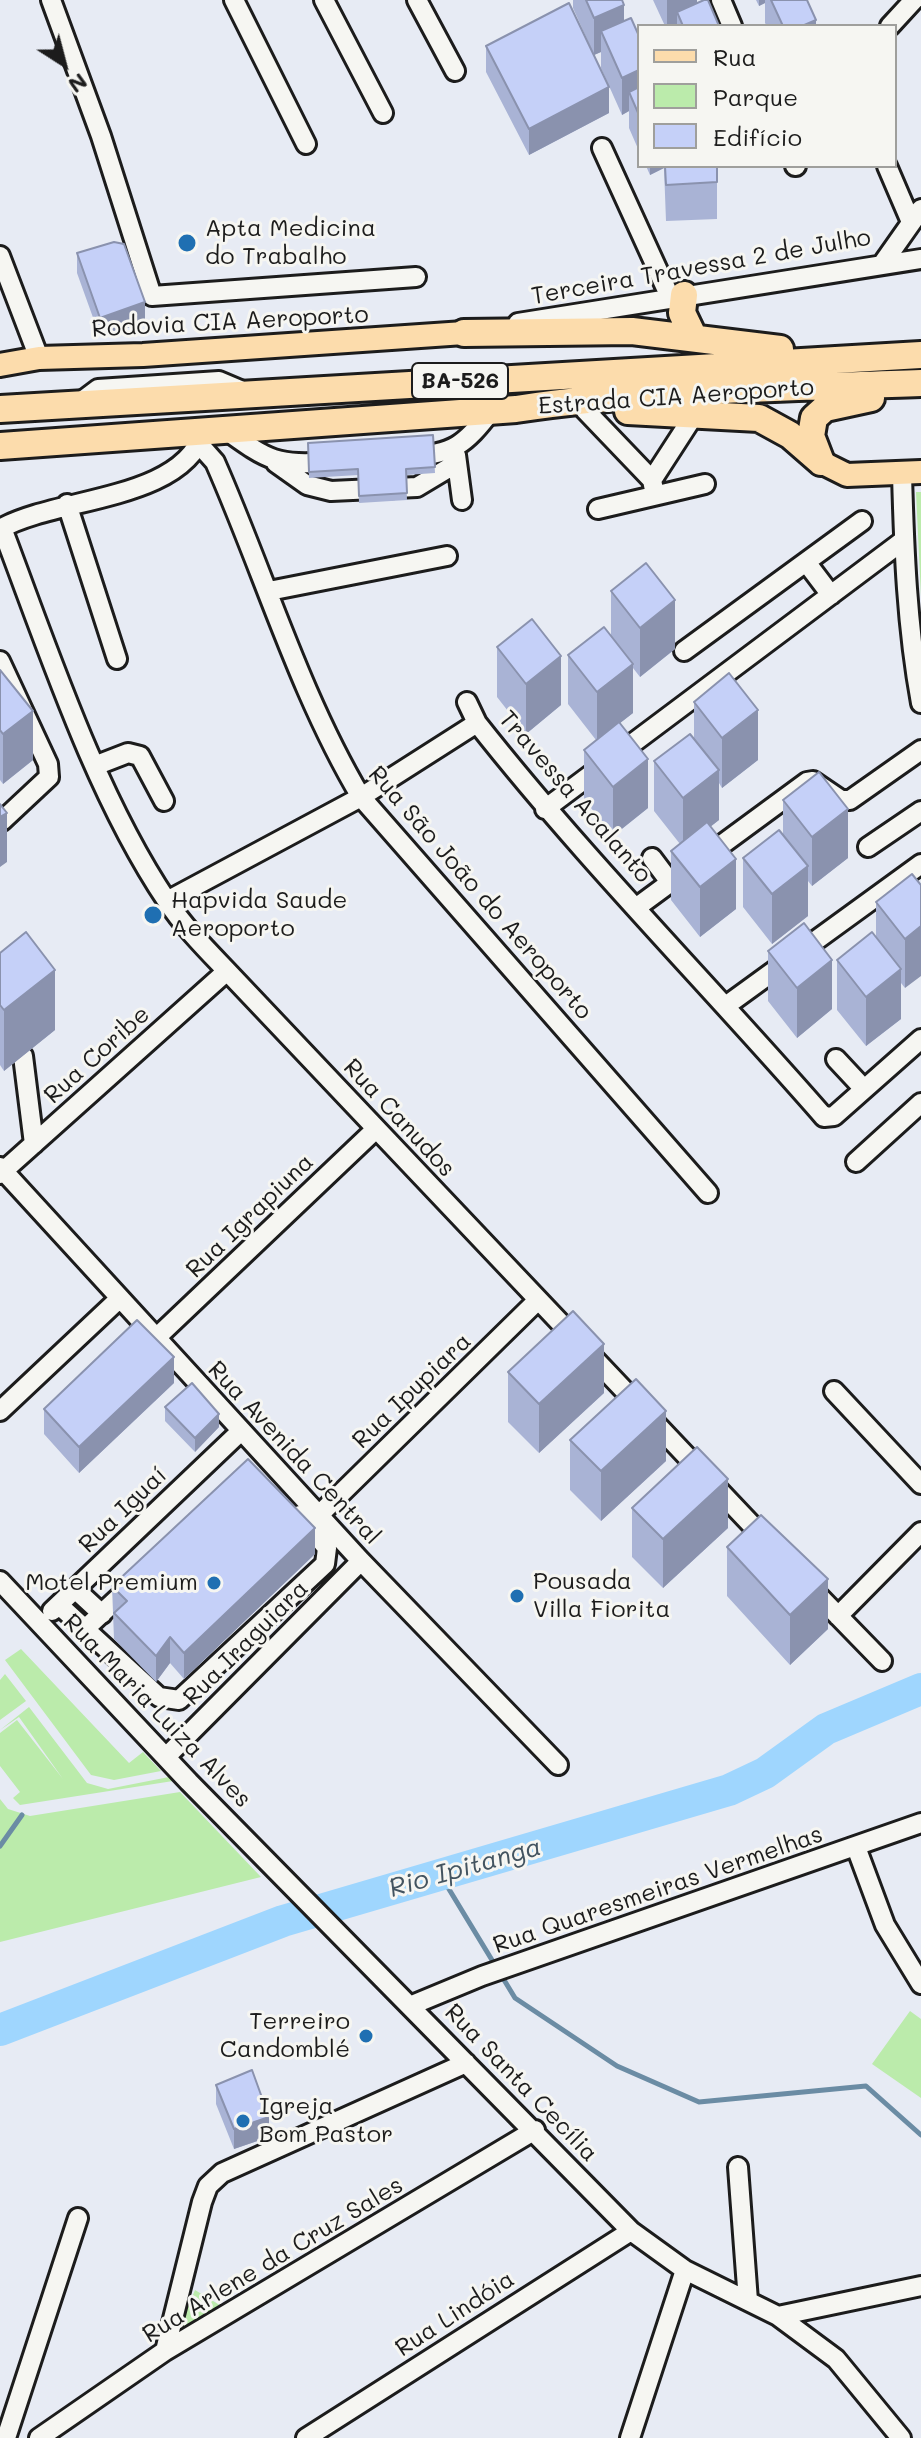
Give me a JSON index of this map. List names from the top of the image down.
{
  "streets": {
    "highway": ["BA-526", "Estrada CIA Aeroporto"],
    "main road": ["Rodovia CIA Aeroporto"],
    "street": [
      "Terceira Travessa 2 de Julho",
      "Travessa Acalanto",
      "Rua São João do Aeroporto",
      "Rua Coribe",
      "Rua Canudos",
      "Rua Igrapiuna",
      "Rua Ipupiara",
      "Rua Avenida Central",
      "Rua Iguaí",
      "Rua Iraguiara",
      "Rua Maria Luiza Alves",
      "Rua Quaresmeiras Vermelhas",
      "Rua Santa Cecília",
      "Rua Arlene da Cruz Sales",
      "Rua Lindóia"
    ]
  },
  "crossings": [
    ["Terceira Travessa 2 de Julho", "Rodovia CIA Aeroporto"],
    ["Estrada CIA Aeroporto", "Rua São João do Aeroporto"],
    ["Travessa Acalanto", "Rua São João do Aeroporto"],
    ["Travessa Acalanto", "Rua Canudos"],
    ["Rua Coribe", "Rua Canudos"],
    ["Rua Coribe", "Rua Avenida Central"],
    ["Rua Canudos", "Rua Igrapiuna"],
    ["Rua Canudos", "Rua Ipupiara"],
    ["Rua Igrapiuna", "Rua Avenida Central"],
    ["Rua Ipupiara", "Rua Avenida Central"],
    ["Rua Avenida Central", "Rua Iguaí"],
    ["Rua Avenida Central", "Rua Iraguiara"],
    ["Rua Iguaí", "Rua Maria Luiza Alves"],
    ["Rua Iraguiara", "Rua Maria Luiza Alves"],
    ["Rua Maria Luiza Alves", "Rua Santa Cecília"],
    ["Rua Quaresmeiras Vermelhas", "Rua Santa Cecília"],
    ["Rua Santa Cecília", "Rua Arlene da Cruz Sales"],
    ["Rua Santa Cecília", "Rua Lindóia"]
  ],
  "water": ["Rio Ipitanga"],
  "places": [
    "Apta Medicina do Trabalho",
    "Hapvida Saude Aeroporto",
    "Motel Premium",
    "Pousada Villa Fiorita",
    "Terreiro Candomblé",
    "Igreja Bom Pastor"
  ],
  "legend": ["Rua", "Parque", "Edifício"],
  "north": "bottom right"
}
